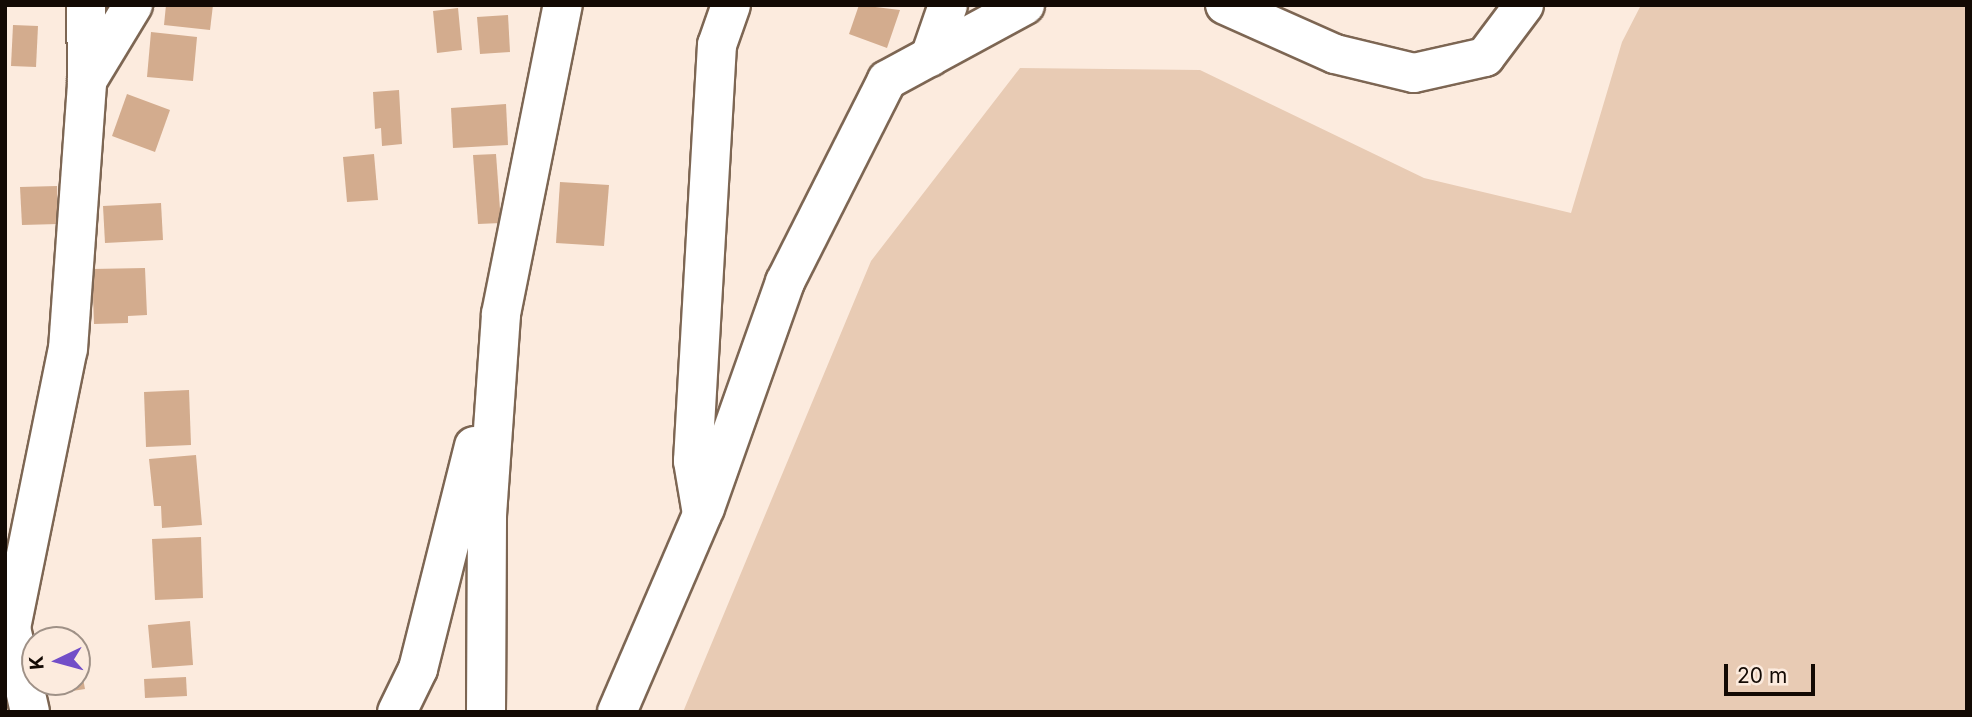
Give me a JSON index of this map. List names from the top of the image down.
{
  "scale_bar": "20 m",
  "north": "left"
}
